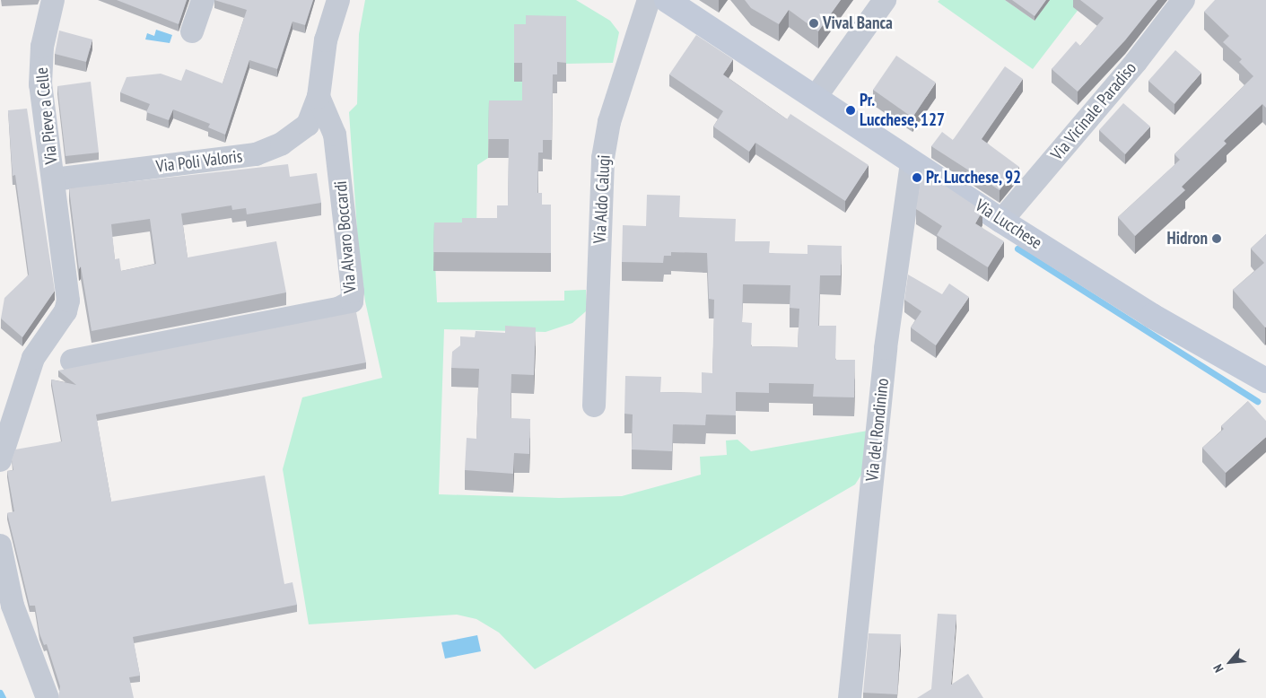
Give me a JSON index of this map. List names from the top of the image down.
{
  "streets": {
    "street": [
      "Via Vicinale Paradiso",
      "Via Pieve a Celle",
      "Via Poli Valoris",
      "Via Aldo Calugi",
      "Via Lucchese",
      "Via Alvaro Boccardi",
      "Via del Rondinino"
    ]
  },
  "crossings": [
    ["Via Vicinale Paradiso", "Via Lucchese"],
    ["Via Pieve a Celle", "Via Poli Valoris"],
    ["Via Poli Valoris", "Via Alvaro Boccardi"],
    ["Via Lucchese", "Via del Rondinino"]
  ],
  "places": [
    "Vival Banca",
    "Pr. Lucchese, 127",
    "Pr. Lucchese, 92",
    "Hidron"
  ],
  "north": "bottom left"
}
